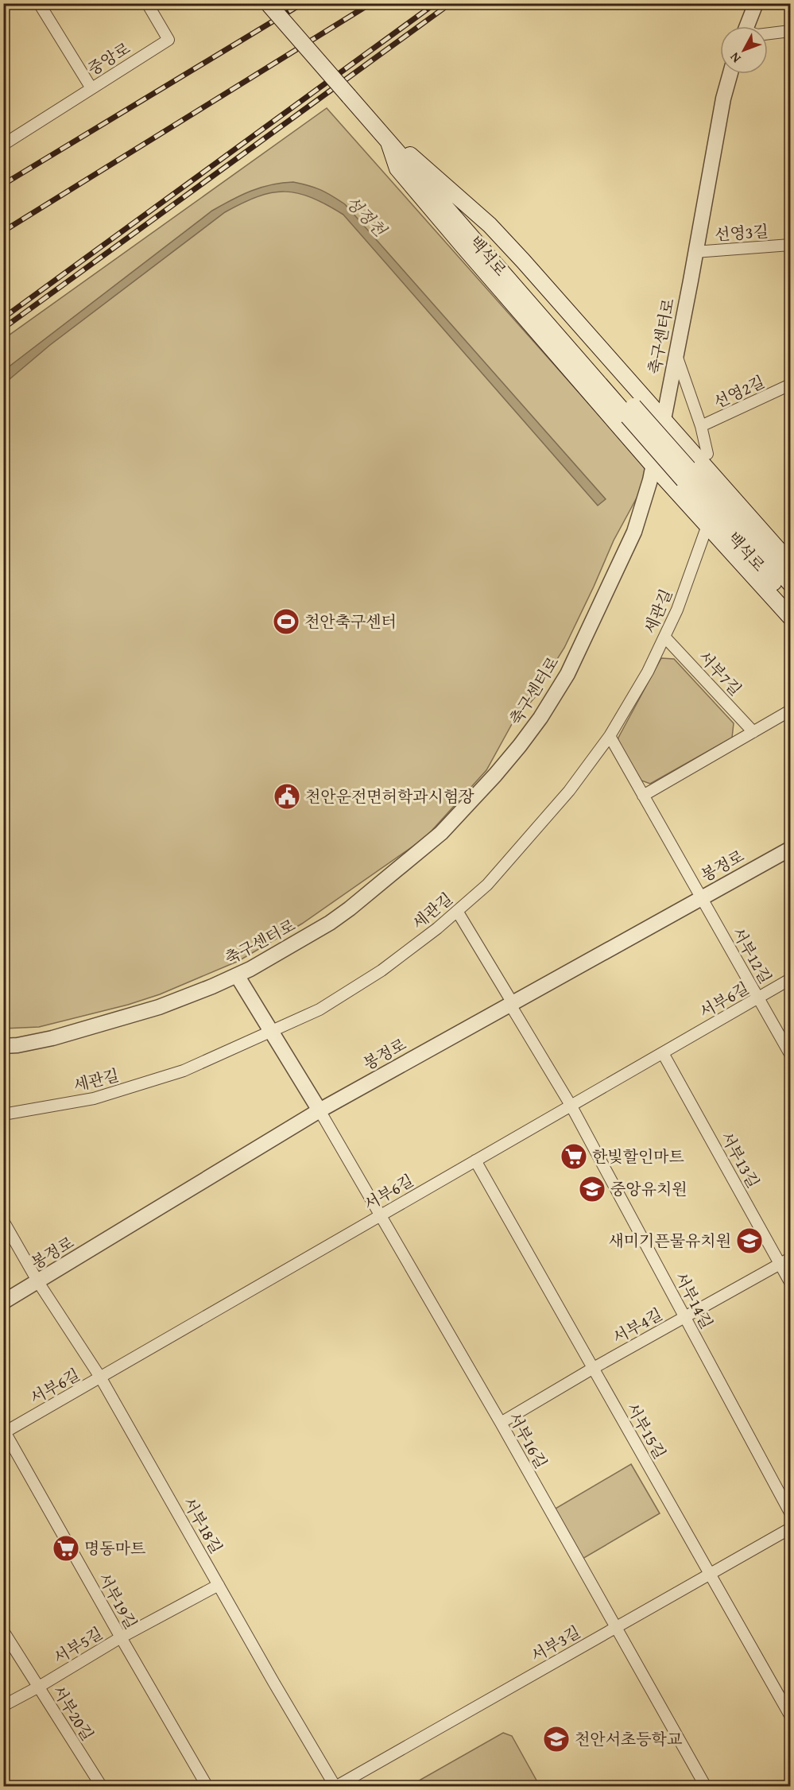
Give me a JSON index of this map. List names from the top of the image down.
{
  "streets": {
    "main road": ["백석로"],
    "street": [
      "중앙로",
      "선영3길",
      "축구센터로",
      "선영2길",
      "세관길",
      "서부7길",
      "봉정로",
      "서부12길",
      "서부6길",
      "서부13길",
      "서부14길",
      "서부4길",
      "서부15길",
      "서부16길",
      "서부18길",
      "서부19길",
      "서부3길",
      "서부5길",
      "서부20길"
    ]
  },
  "crossings": [
    ["선영3길", "축구센터로"],
    ["세관길", "서부7길"],
    ["세관길", "서부12길"],
    ["세관길", "서부14길"],
    ["봉정로", "서부12길"],
    ["봉정로", "서부14길"],
    ["봉정로", "서부16길"],
    ["봉정로", "서부18길"],
    ["서부12길", "서부6길"],
    ["서부6길", "서부13길"],
    ["서부6길", "서부14길"],
    ["서부6길", "서부15길"],
    ["서부6길", "서부16길"],
    ["서부6길", "서부18길"],
    ["서부6길", "서부19길"],
    ["서부13길", "서부4길"],
    ["서부14길", "서부4길"],
    ["서부4길", "서부15길"],
    ["서부4길", "서부16길"],
    ["서부15길", "서부3길"],
    ["서부16길", "서부3길"],
    ["서부18길", "서부3길"],
    ["서부18길", "서부5길"],
    ["서부19길", "서부5길"],
    ["서부5길", "서부20길"]
  ],
  "water": ["성정천"],
  "places": {
    "sports": ["천안축구센터"],
    "public building": ["천안운전면허학과시험장"],
    "supermarket": ["한빛할인마트", "명동마트"],
    "school or university": ["중앙유치원", "새미기픈물유치원", "천안서초등학교"]
  },
  "north": "bottom left"
}
